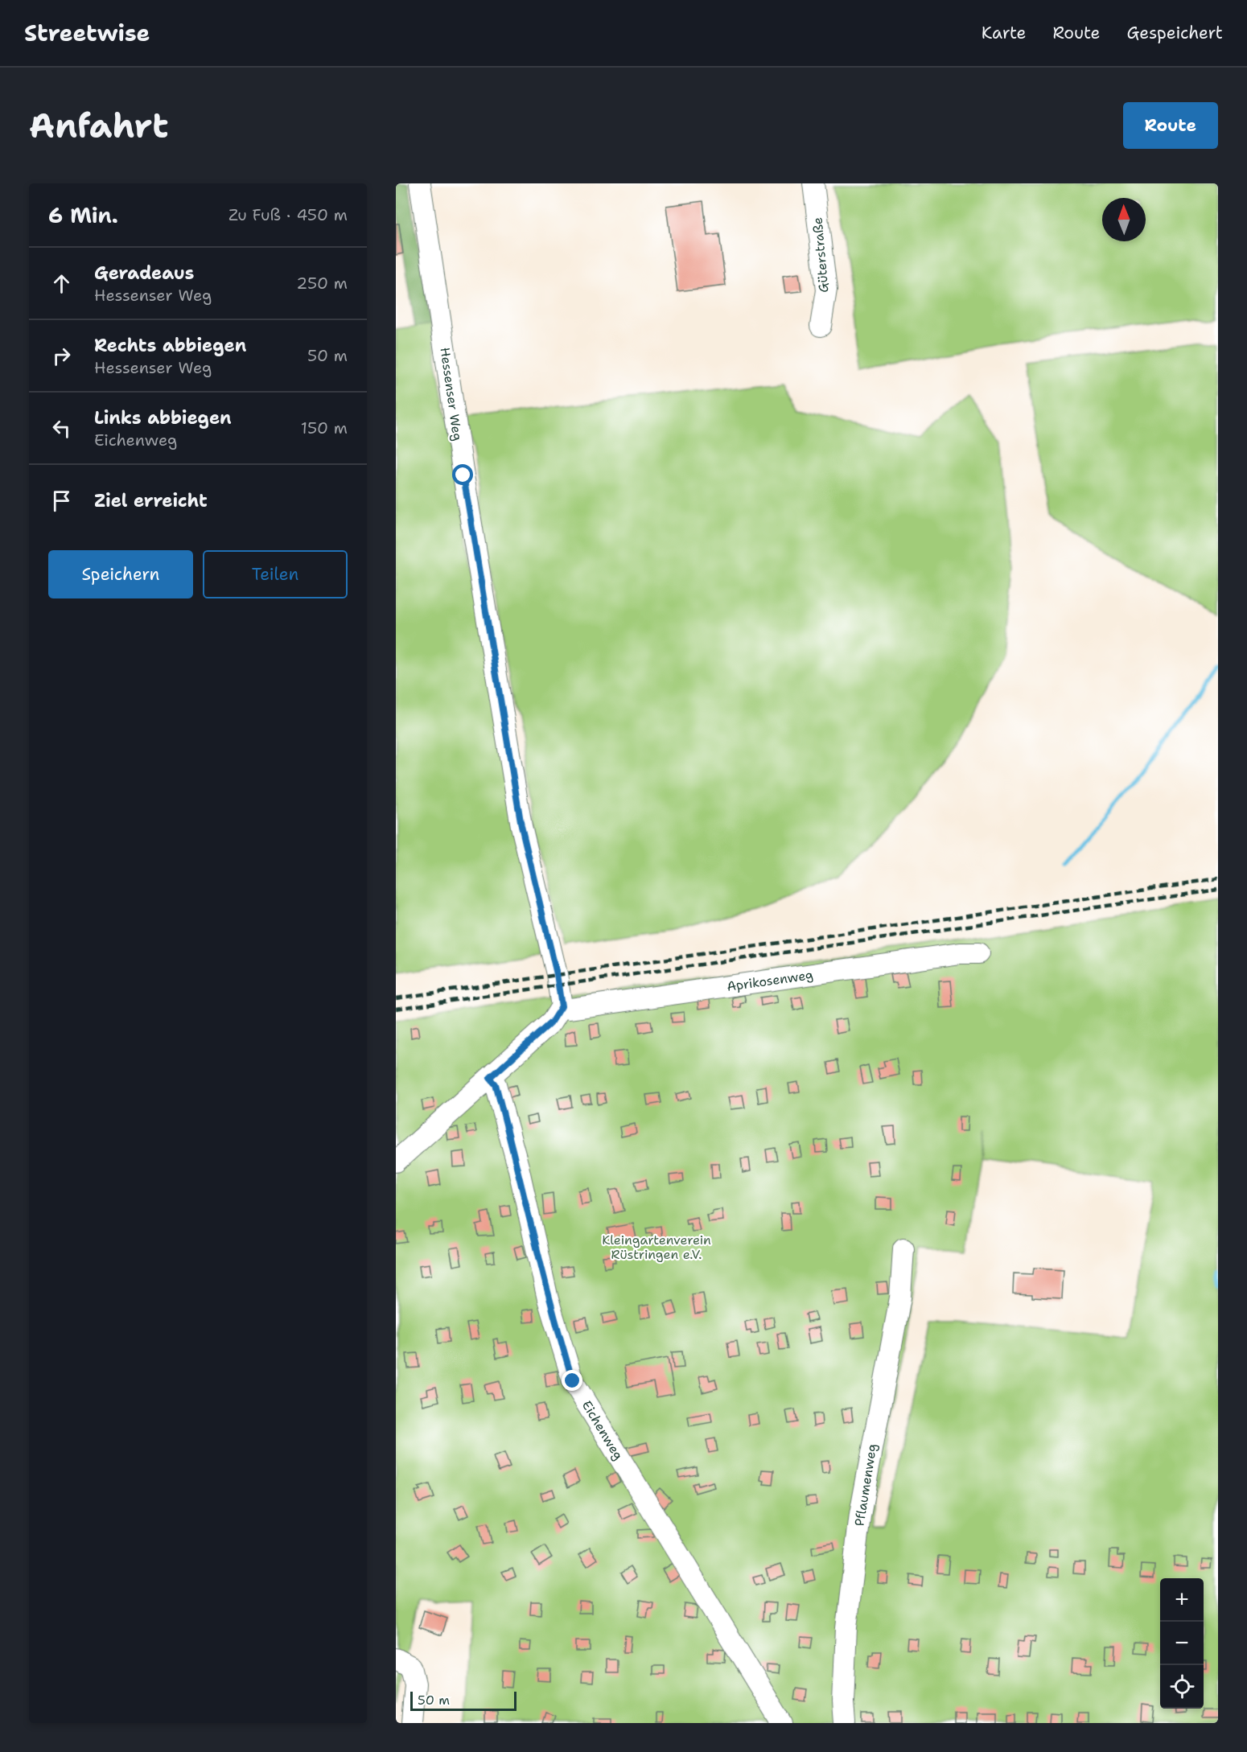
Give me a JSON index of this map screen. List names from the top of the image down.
{
  "streets": {
    "street": [
      "Güterstraße",
      "Hessenser Weg",
      "Aprikosenweg",
      "Eichenweg",
      "Pflaumenweg"
    ]
  },
  "crossings": [
    ["Hessenser Weg", "Aprikosenweg"]
  ],
  "parks": ["Kleingartenverein Rüstringen e.V."],
  "scale_bar": "50 m",
  "north": "top",
  "page": {
    "header": "Streetwise",
    "nav": ["Karte", "Route", "Gespeichert"],
    "buttons": [
      "Route",
      ["Speichern", "Teilen"]
    ],
    "title": "Anfahrt",
    "heading": ["6 Min.", "Zu Fuß · 450 m"],
    "list": [
      ["Geradeaus", "Hessenser Weg", "250 m"],
      ["Rechts abbiegen", "Hessenser Weg", "50 m"],
      ["Links abbiegen", "Eichenweg", "150 m"],
      "Ziel erreicht"
    ],
    "map_buttons": ["+", "−"],
    "scale": "50 m"
  }
}
